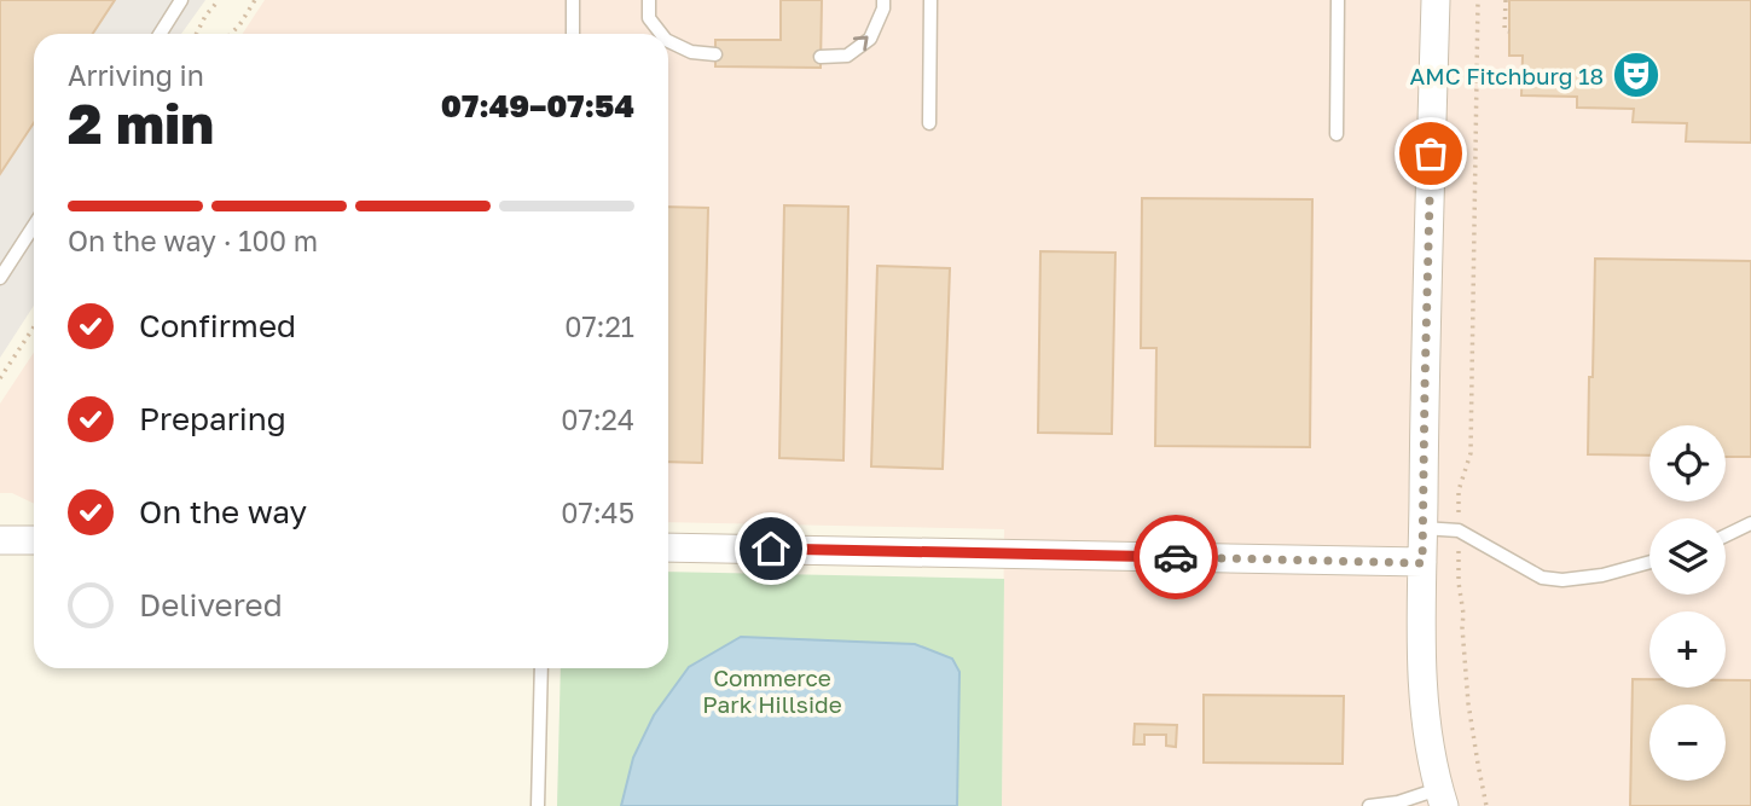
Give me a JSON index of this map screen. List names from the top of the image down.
{
  "parks": ["Commerce Park Hillside"],
  "places": {
    "theatre": ["AMC Fitchburg 18"]
  },
  "page": {
    "heading": ["2 min", "Arriving in", "07:49–07:54"],
    "bar": "On the way · 100 m",
    "list": [
      ["Confirmed", "07:21"],
      ["Preparing", "07:24"],
      ["On the way", "07:45"],
      "Delivered"
    ],
    "map_buttons": ["+", "−"]
  }
}
